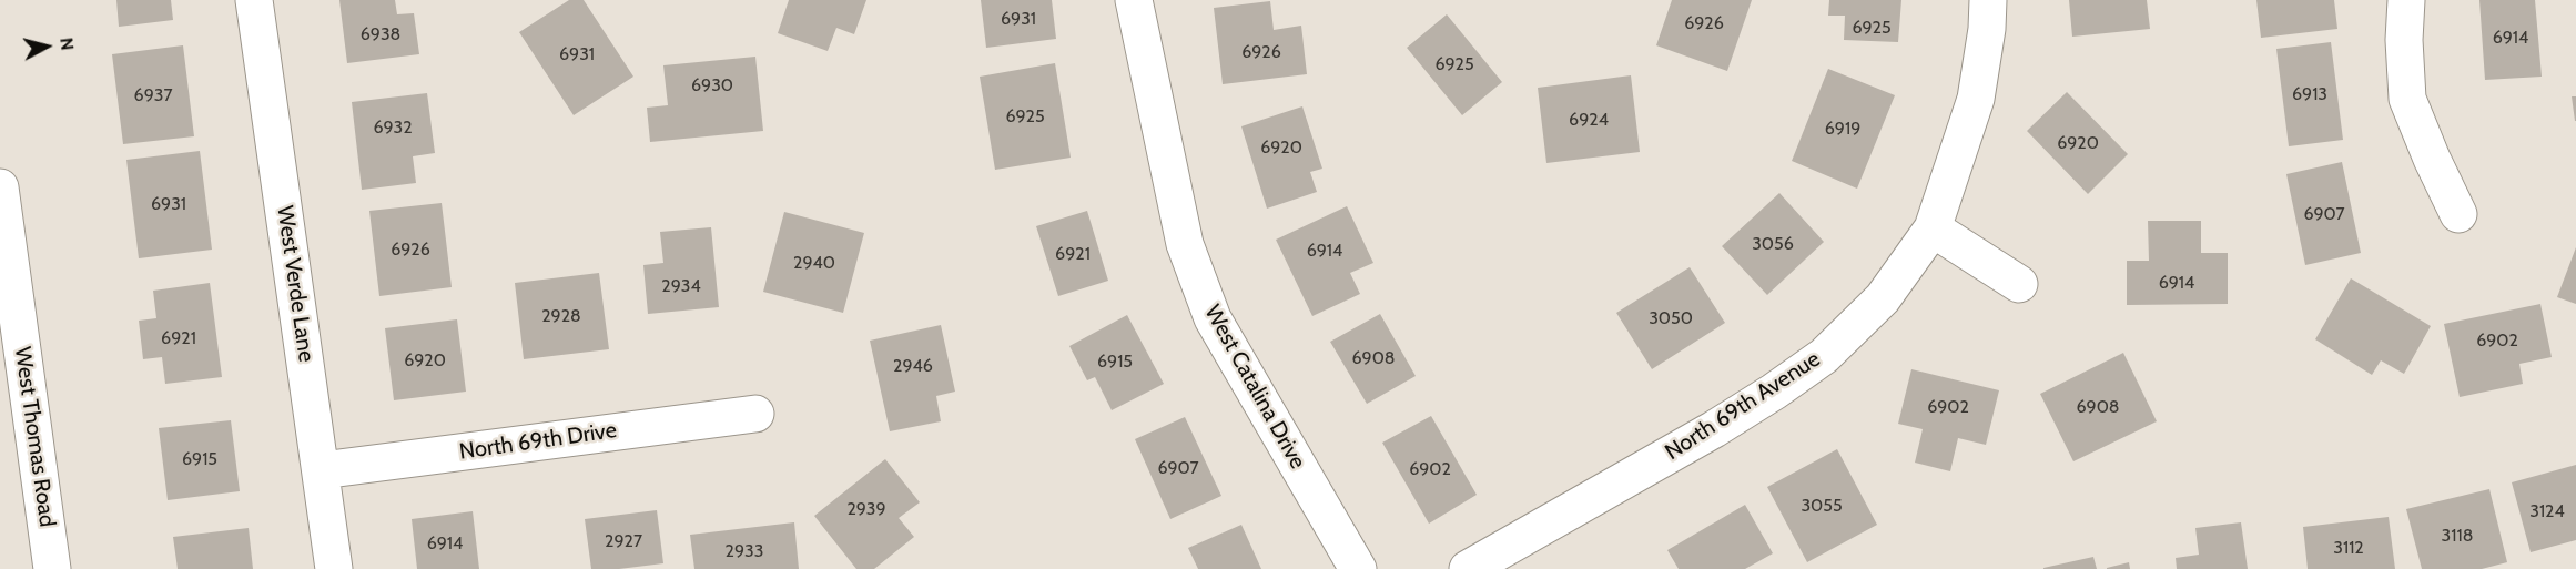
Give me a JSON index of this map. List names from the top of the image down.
{
  "streets": {
    "street": [
      "West Verde Lane",
      "West Catalina Drive",
      "North 69th Avenue",
      "West Thomas Road",
      "North 69th Drive"
    ]
  },
  "crossings": [
    ["West Verde Lane", "North 69th Drive"]
  ],
  "house_numbers": [
    "6931",
    "6926",
    "6925",
    "6938",
    "6914",
    "6926",
    "6931",
    "6925",
    "6930",
    "6913",
    "6937",
    "6925",
    "6924",
    "6932",
    "6919",
    "6920",
    "6920",
    "6931",
    "6907",
    "3056",
    "6926",
    "6914",
    "6921",
    "2940",
    "6914",
    "2934",
    "2928",
    "3050",
    "6921",
    "6902",
    "6908",
    "6920",
    "6915",
    "2946",
    "6902",
    "6908",
    "6915",
    "6907",
    "6902",
    "3055",
    "2939",
    "3124",
    "3118",
    "2927",
    "6914",
    "3112",
    "2933"
  ],
  "north": "right"
}
